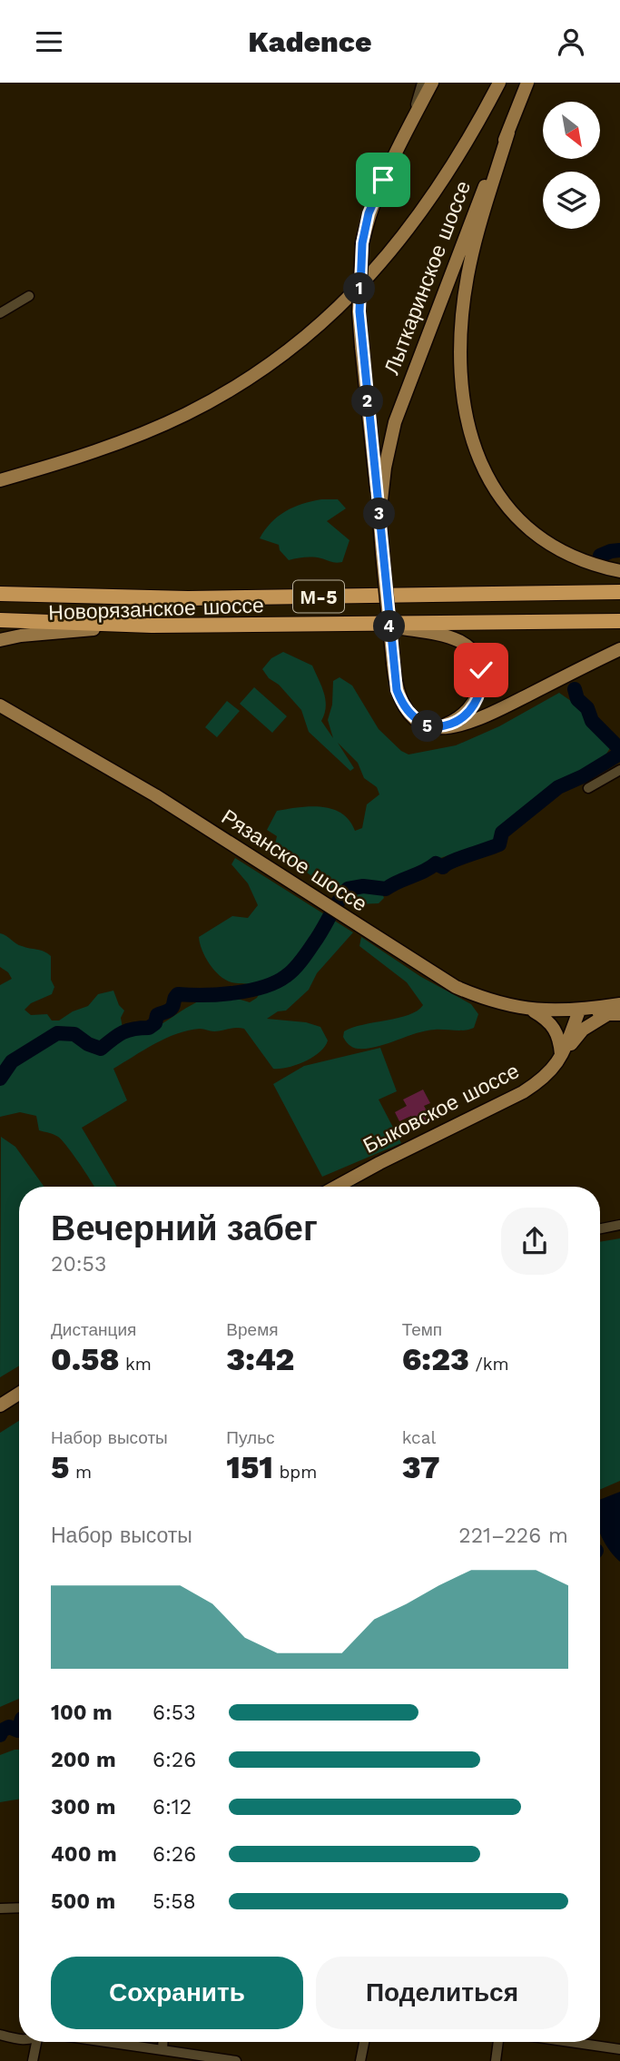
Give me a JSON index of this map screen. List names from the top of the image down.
{
  "streets": {
    "highway": ["М-5", "Новорязанское шоссе"],
    "main road": ["Лыткаринское шоссе", "Рязанское шоссе", "Быковское шоссе"]
  },
  "crossings": [
    ["М-5", "Новорязанское шоссе"],
    ["Рязанское шоссе", "Быковское шоссе"]
  ],
  "north": "bottom right",
  "page": {
    "header": "Kadence",
    "pins": [
      "1",
      "2",
      "3",
      "4",
      "5"
    ],
    "heading": ["Вечерний забег", "20:53"],
    "stats": [
      ["Дистанция", "0.58 km"],
      ["Время", "3:42"],
      ["Темп", "6:23 /km"],
      ["Набор высоты", "5 m"],
      ["Пульс", "151 bpm"],
      ["kcal", "37"]
    ],
    "chart": ["Набор высоты", "221–226 m"],
    "list": [
      {
        "name": "100 m",
        "note": "6:53"
      },
      {
        "name": "200 m",
        "note": "6:26"
      },
      {
        "name": "300 m",
        "note": "6:12"
      },
      {
        "name": "400 m",
        "note": "6:26"
      },
      {
        "name": "500 m",
        "note": "5:58"
      }
    ],
    "buttons": ["Сохранить", "Поделиться"]
  }
}
